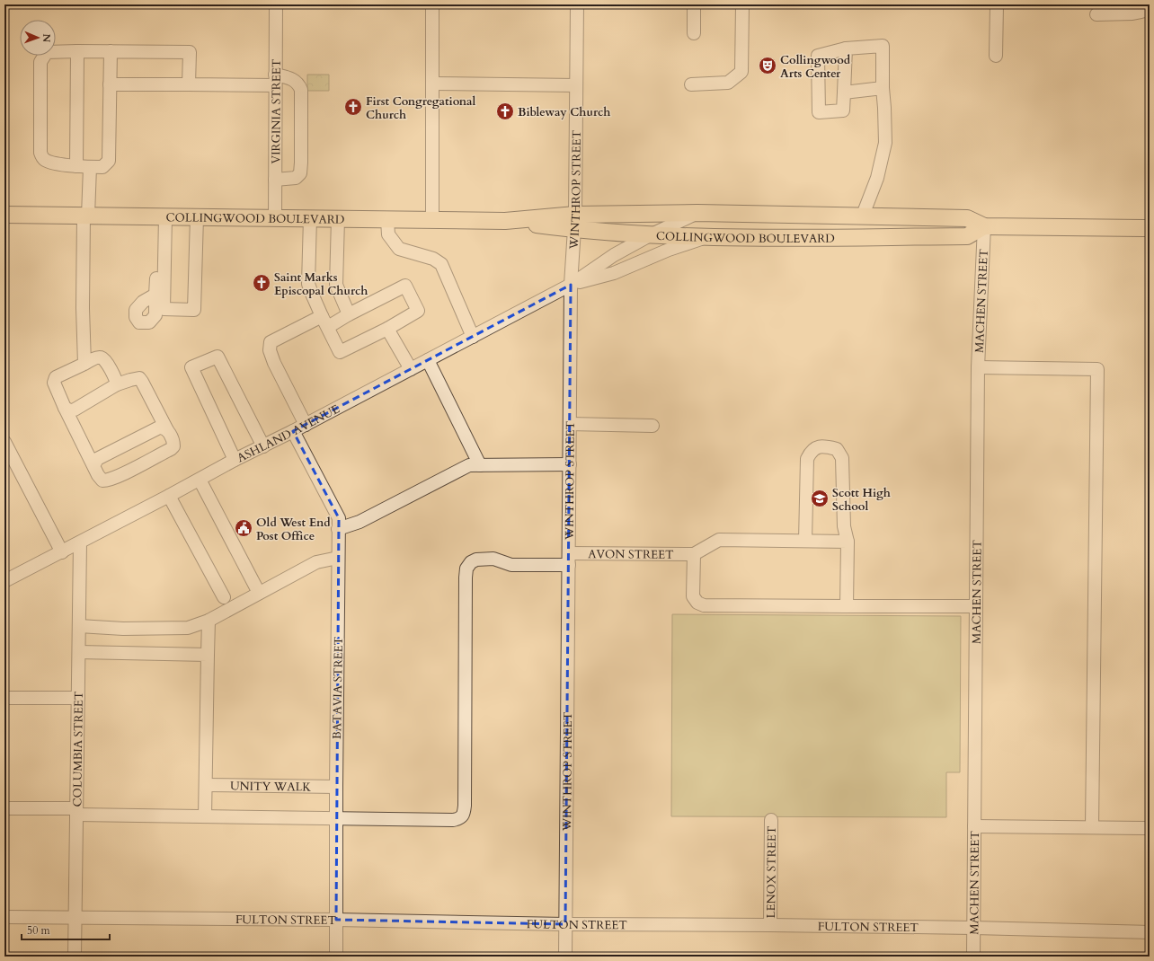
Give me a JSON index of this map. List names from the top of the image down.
{
  "streets": {
    "main road": ["COLLINGWOOD BOULEVARD"],
    "street": [
      "VIRGINIA STREET",
      "WINTHROP STREET",
      "MACHEN STREET",
      "ASHLAND AVENUE",
      "AVON STREET",
      "BATAVIA STREET",
      "COLUMBIA STREET",
      "UNITY WALK",
      "LENOX STREET",
      "FULTON STREET"
    ]
  },
  "crossings": [
    ["VIRGINIA STREET", "COLLINGWOOD BOULEVARD"],
    ["WINTHROP STREET", "COLLINGWOOD BOULEVARD"],
    ["WINTHROP STREET", "ASHLAND AVENUE"],
    ["WINTHROP STREET", "AVON STREET"],
    ["WINTHROP STREET", "FULTON STREET"],
    ["COLLINGWOOD BOULEVARD", "MACHEN STREET"],
    ["COLLINGWOOD BOULEVARD", "ASHLAND AVENUE"],
    ["MACHEN STREET", "FULTON STREET"],
    ["ASHLAND AVENUE", "BATAVIA STREET"],
    ["ASHLAND AVENUE", "COLUMBIA STREET"],
    ["AVON STREET", "BATAVIA STREET"],
    ["BATAVIA STREET", "UNITY WALK"],
    ["BATAVIA STREET", "FULTON STREET"],
    ["COLUMBIA STREET", "FULTON STREET"],
    ["LENOX STREET", "FULTON STREET"]
  ],
  "places": {
    "theatre": ["Collingwood Arts Center"],
    "church": ["First Congregational Church", "Bibleway Church", "Saint Marks Episcopal Church"],
    "school or university": ["Scott High School"],
    "public building": ["Old West End Post Office"]
  },
  "scale_bar": "50 m",
  "north": "right"
}
